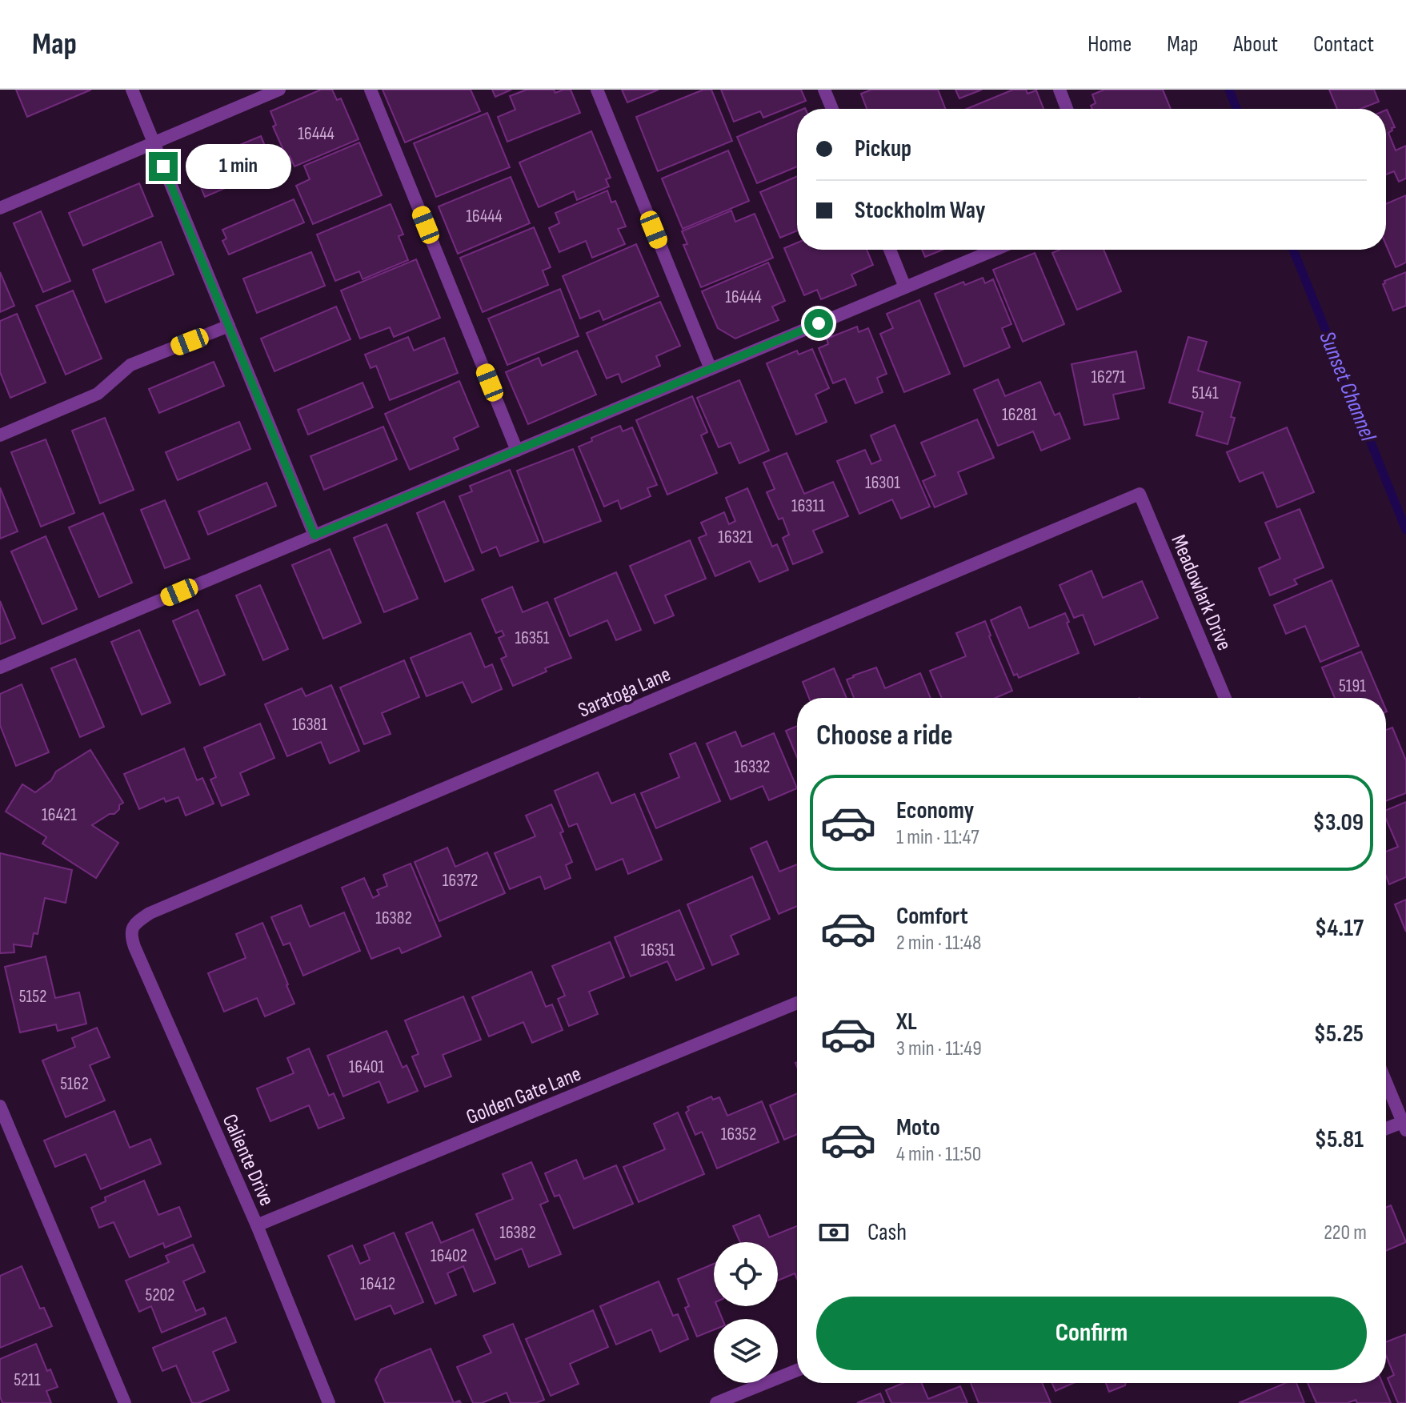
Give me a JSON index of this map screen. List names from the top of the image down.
{
  "streets": {
    "street": [
      "Meadowlark Drive",
      "Saratoga Lane",
      "Golden Gate Lane",
      "Caliente Drive"
    ]
  },
  "crossings": [
    ["Meadowlark Drive", "Saratoga Lane"],
    ["Saratoga Lane", "Caliente Drive"],
    ["Golden Gate Lane", "Caliente Drive"]
  ],
  "water": ["Sunset Channel"],
  "house_numbers": [
    "16444",
    "16444",
    "16444",
    "16271",
    "5141",
    "16281",
    "16301",
    "16311",
    "16321",
    "16351",
    "5191",
    "16381",
    "16332",
    "16421",
    "16372",
    "16382",
    "16351",
    "5152",
    "16401",
    "5162",
    "16352",
    "16382",
    "16402",
    "16412",
    "5202",
    "5211"
  ],
  "page": {
    "header": "Map",
    "nav": [
      "Home",
      "Map",
      "About",
      "Contact"
    ],
    "banner": ["Pickup", "Stockholm Way"],
    "bubble": "1 min",
    "heading": "Choose a ride",
    "list": [
      {
        "name": "Economy",
        "note": "1 min · 11:47",
        "value": "$3.09"
      },
      {
        "name": "Comfort",
        "note": "2 min · 11:48",
        "value": "$4.17"
      },
      {
        "name": "XL",
        "note": "3 min · 11:49",
        "value": "$5.25"
      },
      {
        "name": "Moto",
        "note": "4 min · 11:50",
        "value": "$5.81"
      }
    ],
    "pay": ["Cash", "220 m"],
    "buttons": "Confirm"
  }
}
